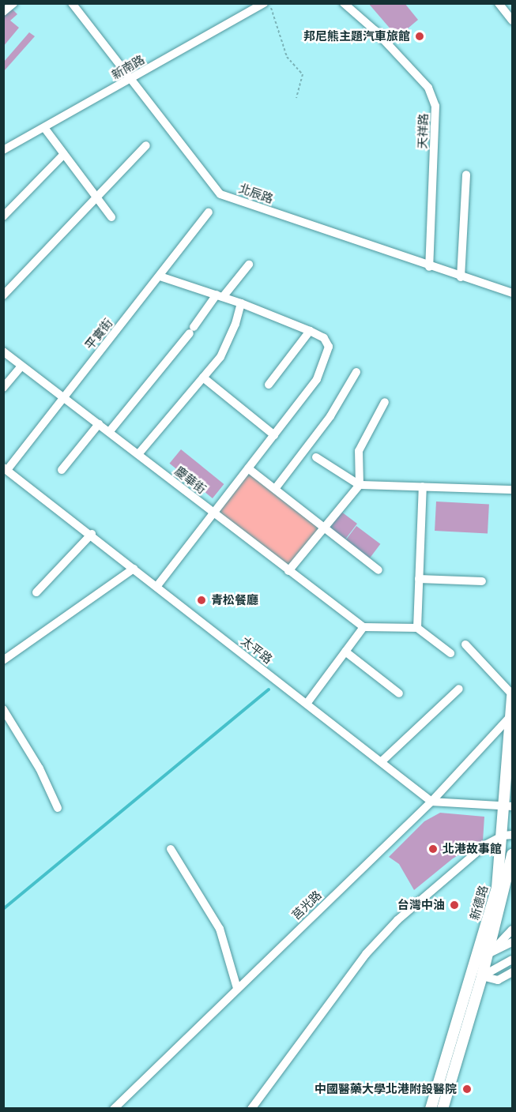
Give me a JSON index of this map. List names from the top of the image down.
{
  "streets": {
    "main road": ["新德路"],
    "street": [
      "新南路",
      "天祥路",
      "北辰路",
      "平實街",
      "慶華街",
      "太平路",
      "莒光路"
    ]
  },
  "crossings": [
    ["新南路", "北辰路"],
    ["天祥路", "北辰路"],
    ["平實街", "慶華街"],
    ["平實街", "太平路"],
    ["太平路", "莒光路"],
    ["新德路", "莒光路"]
  ],
  "places": [
    "邦尼熊主題汽車旅館",
    "青松餐廳",
    "北港故事館",
    "台灣中油",
    "中國醫藥大學北港附設醫院"
  ]
}
